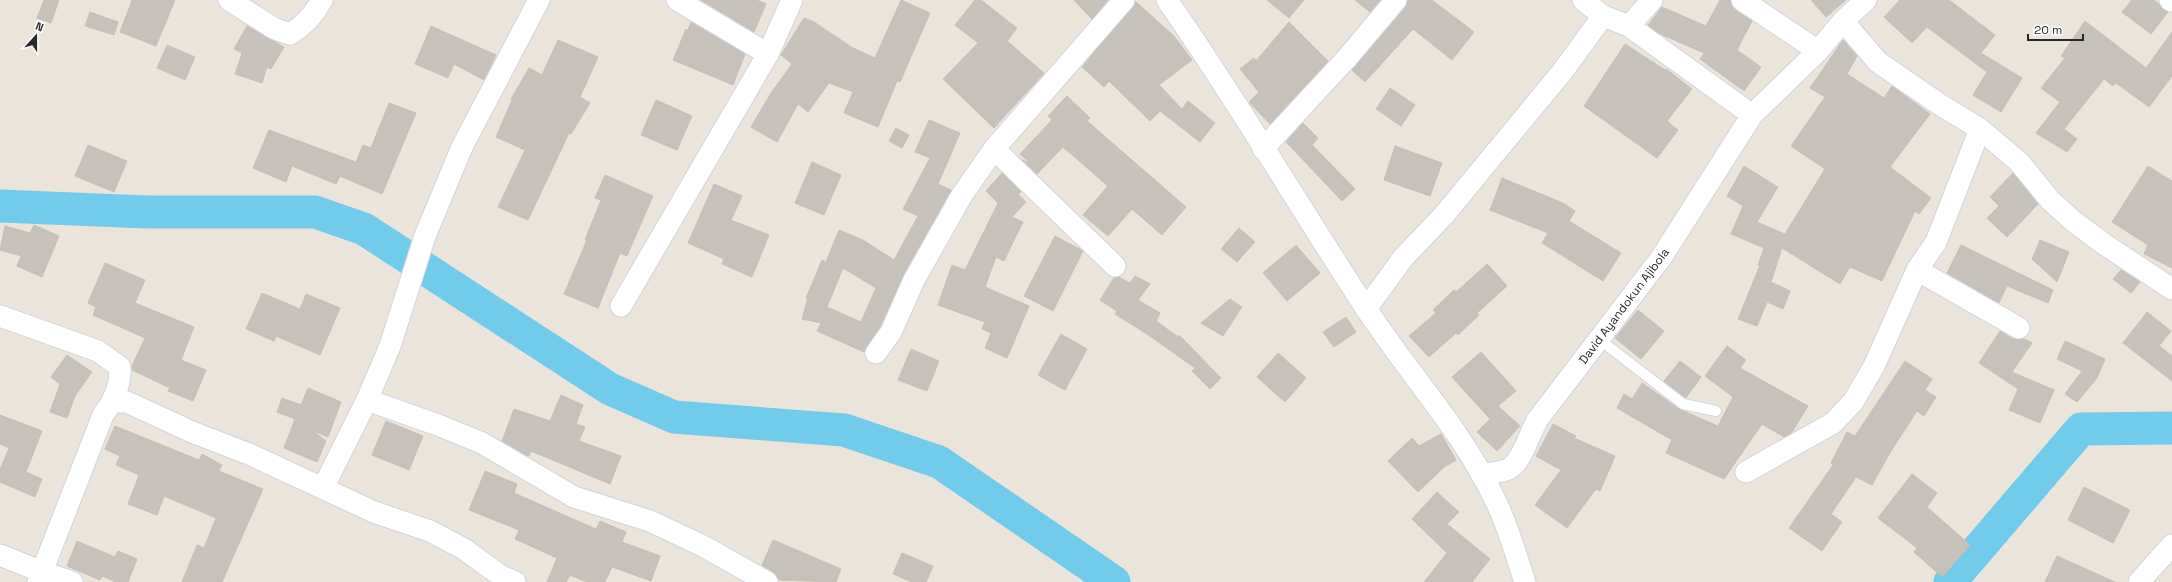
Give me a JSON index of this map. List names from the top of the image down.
{
  "streets": {
    "street": ["David Ayandokun Ajibola"]
  },
  "scale_bar": "20 m",
  "north": "top"
}
